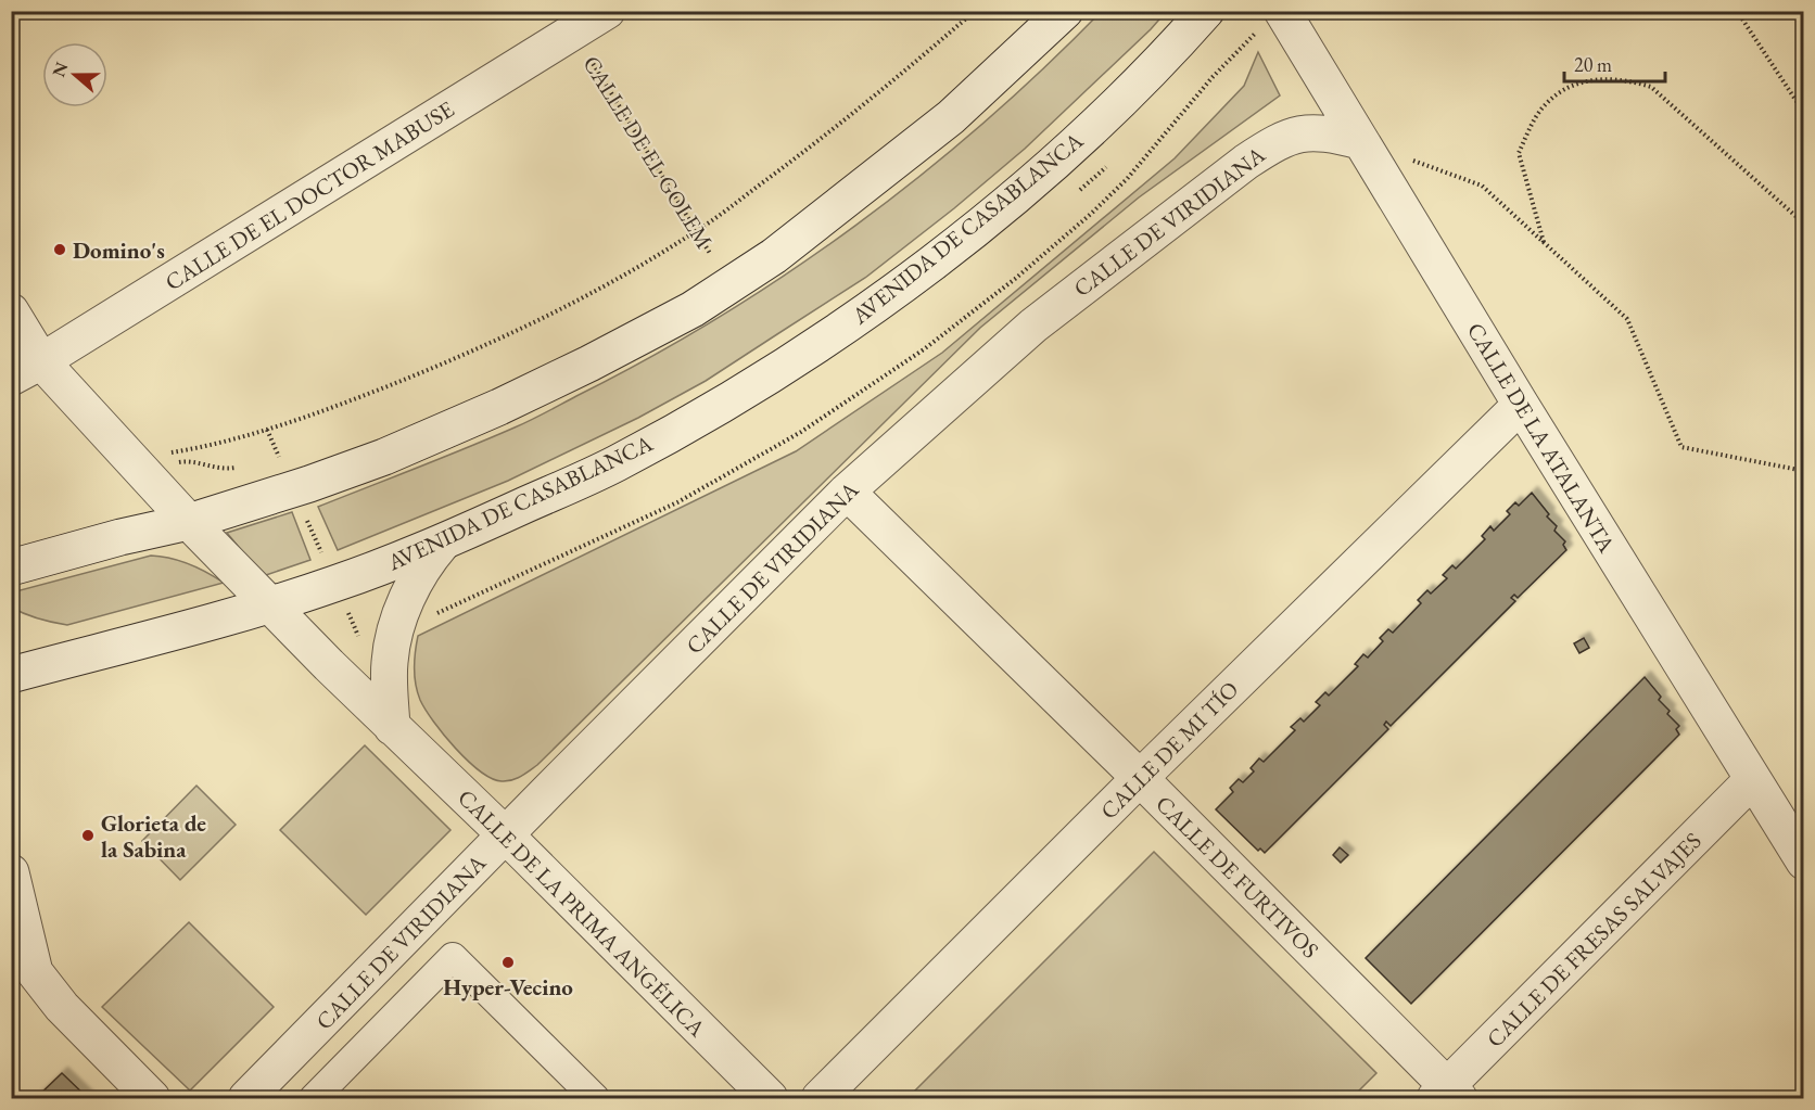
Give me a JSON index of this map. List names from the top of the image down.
{
  "streets": {
    "street": [
      "CALLE DE EL DOCTOR MABUSE",
      "CALLE DE VIRIDIANA",
      "AVENIDA DE CASABLANCA",
      "CALLE DE LA ATALANTA",
      "CALLE DE MI TÍO",
      "CALLE DE FURTIVOS",
      "CALLE DE LA PRIMA ANGÉLICA",
      "CALLE DE FRESAS SALVAJES"
    ],
    "path": ["CALLE DE EL GOLEM"]
  },
  "crossings": [
    ["CALLE DE EL GOLEM", "CALLE DE EL DOCTOR MABUSE"],
    ["CALLE DE EL DOCTOR MABUSE", "CALLE DE LA PRIMA ANGÉLICA"],
    ["CALLE DE VIRIDIANA", "CALLE DE LA ATALANTA"],
    ["CALLE DE VIRIDIANA", "CALLE DE FURTIVOS"],
    ["CALLE DE VIRIDIANA", "CALLE DE LA PRIMA ANGÉLICA"],
    ["AVENIDA DE CASABLANCA", "CALLE DE LA PRIMA ANGÉLICA"],
    ["CALLE DE LA ATALANTA", "CALLE DE MI TÍO"],
    ["CALLE DE LA ATALANTA", "CALLE DE FRESAS SALVAJES"],
    ["CALLE DE MI TÍO", "CALLE DE FURTIVOS"],
    ["CALLE DE FURTIVOS", "CALLE DE FRESAS SALVAJES"]
  ],
  "places": ["Domino's", "Glorieta de la Sabina", "Hyper-Vecino"],
  "scale_bar": "20 m",
  "north": "left"
}
